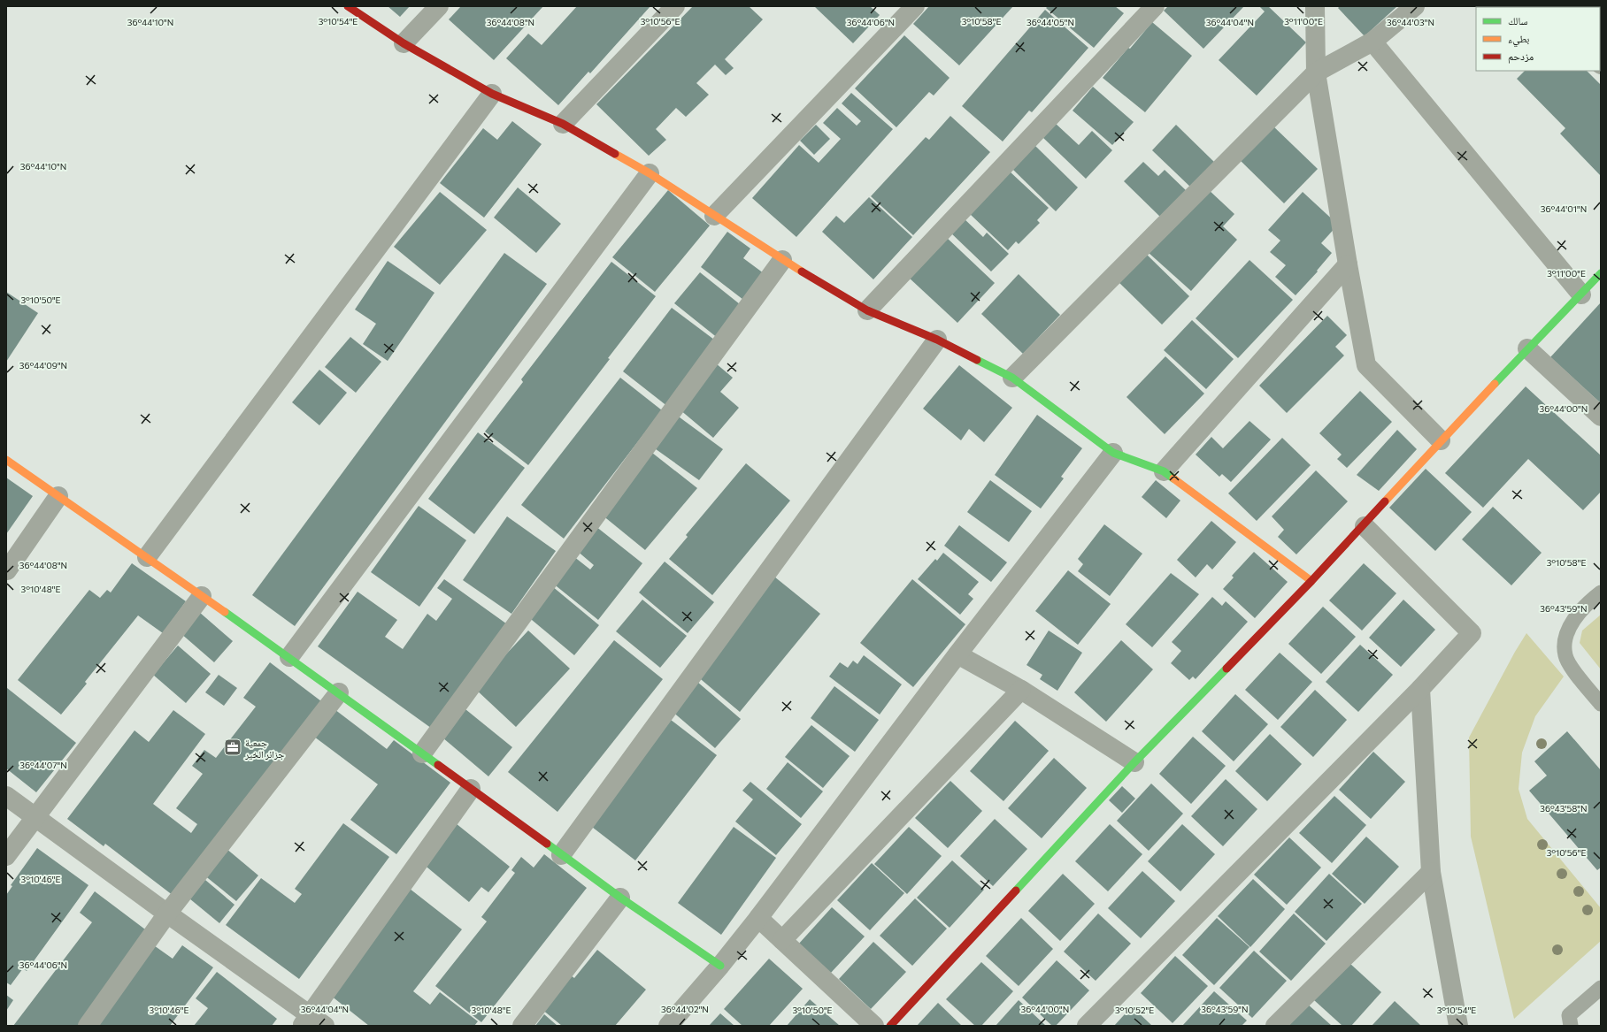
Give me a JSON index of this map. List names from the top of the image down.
{
  "places": {
    "office": ["جمعية جزائر الخير"]
  },
  "legend": ["سالك", "بطيء", "مزدحم"],
  "coordinates": [
    "3°10'54\"E",
    "3°10'56\"E",
    "3°10'58\"E",
    "3°11'00\"E",
    "36°44'10\"N",
    "36°44'08\"N",
    "36°44'06\"N",
    "36°44'05\"N",
    "36°44'04\"N",
    "36°44'03\"N",
    "36°44'01\"N",
    "3°10'50\"E",
    "36°44'09\"N",
    "36°44'00\"N",
    "3°10'48\"E",
    "36°43'59\"N",
    "36°44'07\"N",
    "36°43'58\"N",
    "3°10'46\"E",
    "36°44'02\"N",
    "3°10'52\"E"
  ]
}
